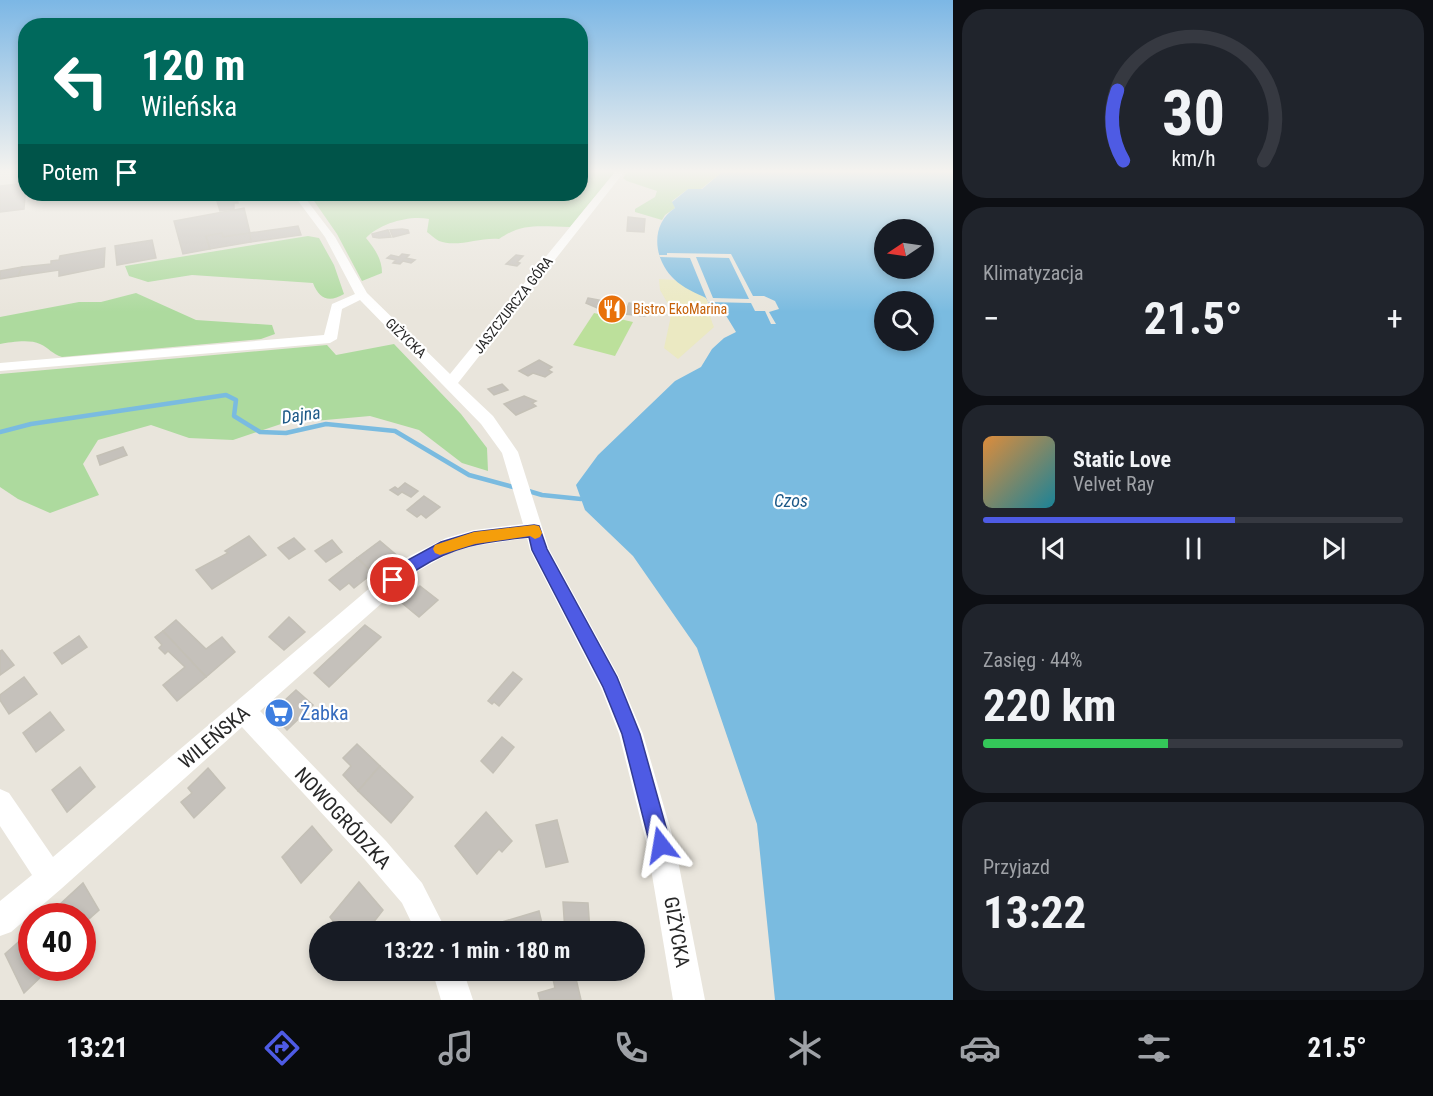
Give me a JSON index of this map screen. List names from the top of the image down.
{
  "streets": {
    "street": [
      "JASZCZURCZA GÓRA",
      "GIŻYCKA",
      "WILEŃSKA",
      "NOWOGRÓDZKA"
    ]
  },
  "crossings": [
    ["JASZCZURCZA GÓRA", "GIŻYCKA"],
    ["GIŻYCKA", "WILEŃSKA"],
    ["WILEŃSKA", "NOWOGRÓDZKA"]
  ],
  "water": ["Dajna", "Czos"],
  "places": {
    "restaurant": ["Bistro EkoMarina"],
    "supermarket": ["Żabka"]
  },
  "north": "left",
  "page": {
    "turn": ["120 m", "Wileńska"],
    "then": "Potem",
    "tile": [
      "Klimatyzacja",
      ["Zasięg · 44%", "220 km"],
      ["Przyjazd", "13:22"]
    ],
    "heat": ["−", "21.5°", "+"],
    "song": ["Static Love", "Velvet Ray"],
    "limit": "40",
    "trip": "13:22 · 1 min · 180 m",
    "tabs": ["13:21", "21.5°"],
    "gauge": ["30", "km/h"]
  }
}
